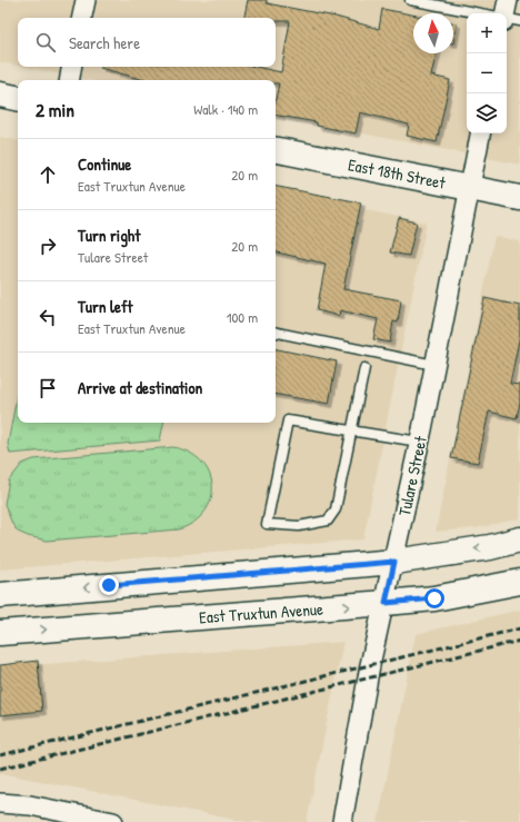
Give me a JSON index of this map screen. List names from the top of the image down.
{
  "streets": {
    "main road": ["East 18th Street", "East Truxtun Avenue"],
    "street": ["Tulare Street"]
  },
  "crossings": [
    ["East 18th Street", "Tulare Street"],
    ["Tulare Street", "East Truxtun Avenue"]
  ],
  "north": "top",
  "page": {
    "map_buttons": ["+", "−"],
    "search": "Search here",
    "heading": ["2 min", "Walk · 140 m"],
    "list": [
      ["Continue", "East Truxtun Avenue", "20 m"],
      ["Turn right", "Tulare Street", "20 m"],
      ["Turn left", "East Truxtun Avenue", "100 m"],
      "Arrive at destination"
    ]
  }
}
